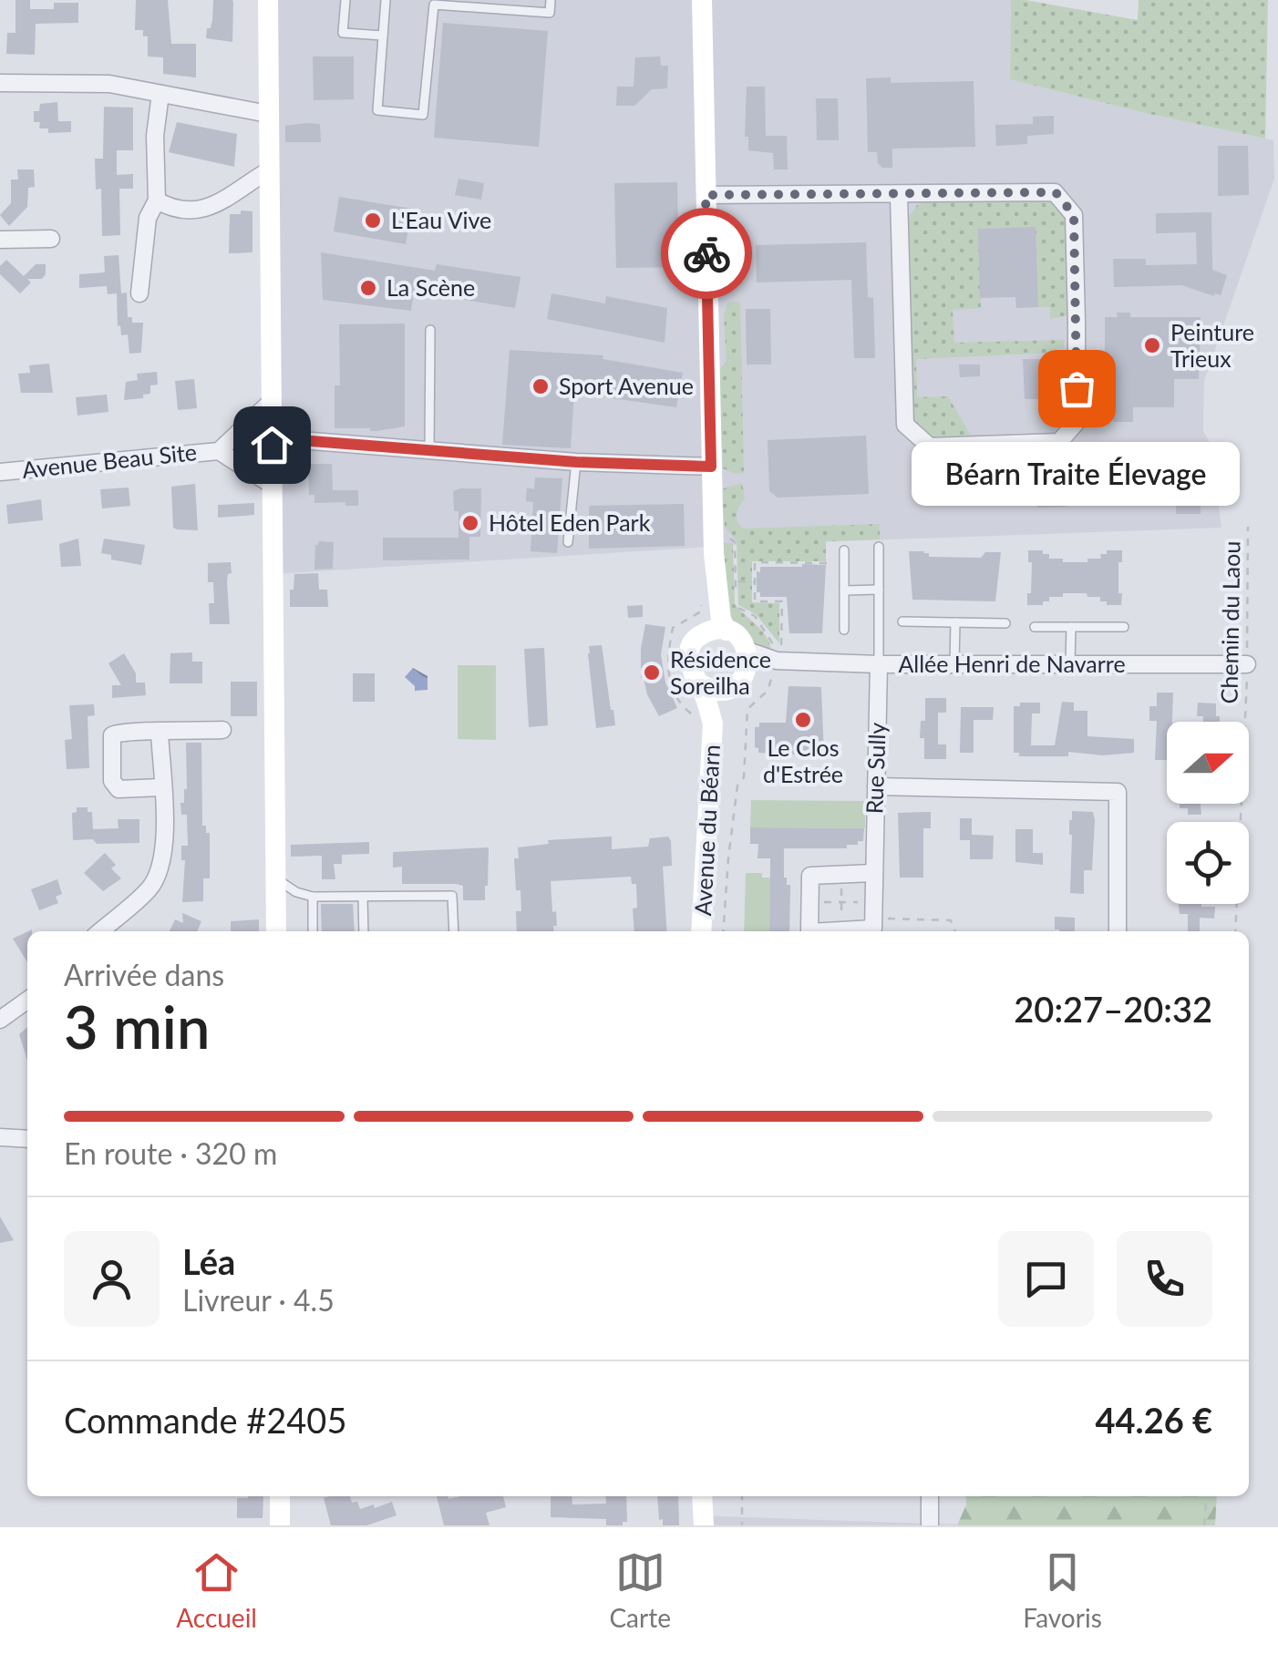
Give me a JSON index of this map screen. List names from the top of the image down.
{
  "streets": {
    "street": [
      "Avenue Beau Site",
      "Allée Henri de Navarre",
      "Rue Sully",
      "Avenue du Béarn"
    ],
    "path": ["Chemin du Laou"]
  },
  "crossings": [
    ["Chemin du Laou", "Allée Henri de Navarre"],
    ["Allée Henri de Navarre", "Rue Sully"],
    ["Allée Henri de Navarre", "Avenue du Béarn"]
  ],
  "places": [
    "L'Eau Vive",
    "La Scène",
    "Peinture Trieux",
    "Sport Avenue",
    "Béarn Traite Élevage",
    "Hôtel Eden Park",
    "Résidence Soreilha",
    "Le Clos d'Estrée"
  ],
  "north": "right",
  "page": {
    "bubble": "Béarn Traite Élevage",
    "heading": ["3 min", "Arrivée dans", "20:27–20:32"],
    "panel": [
      "Léa",
      "Livreur · 4.5",
      "Commande #2405",
      "44.26 €"
    ],
    "bar": "En route · 320 m",
    "tabs": ["Accueil", "Carte", "Favoris"]
  }
}
